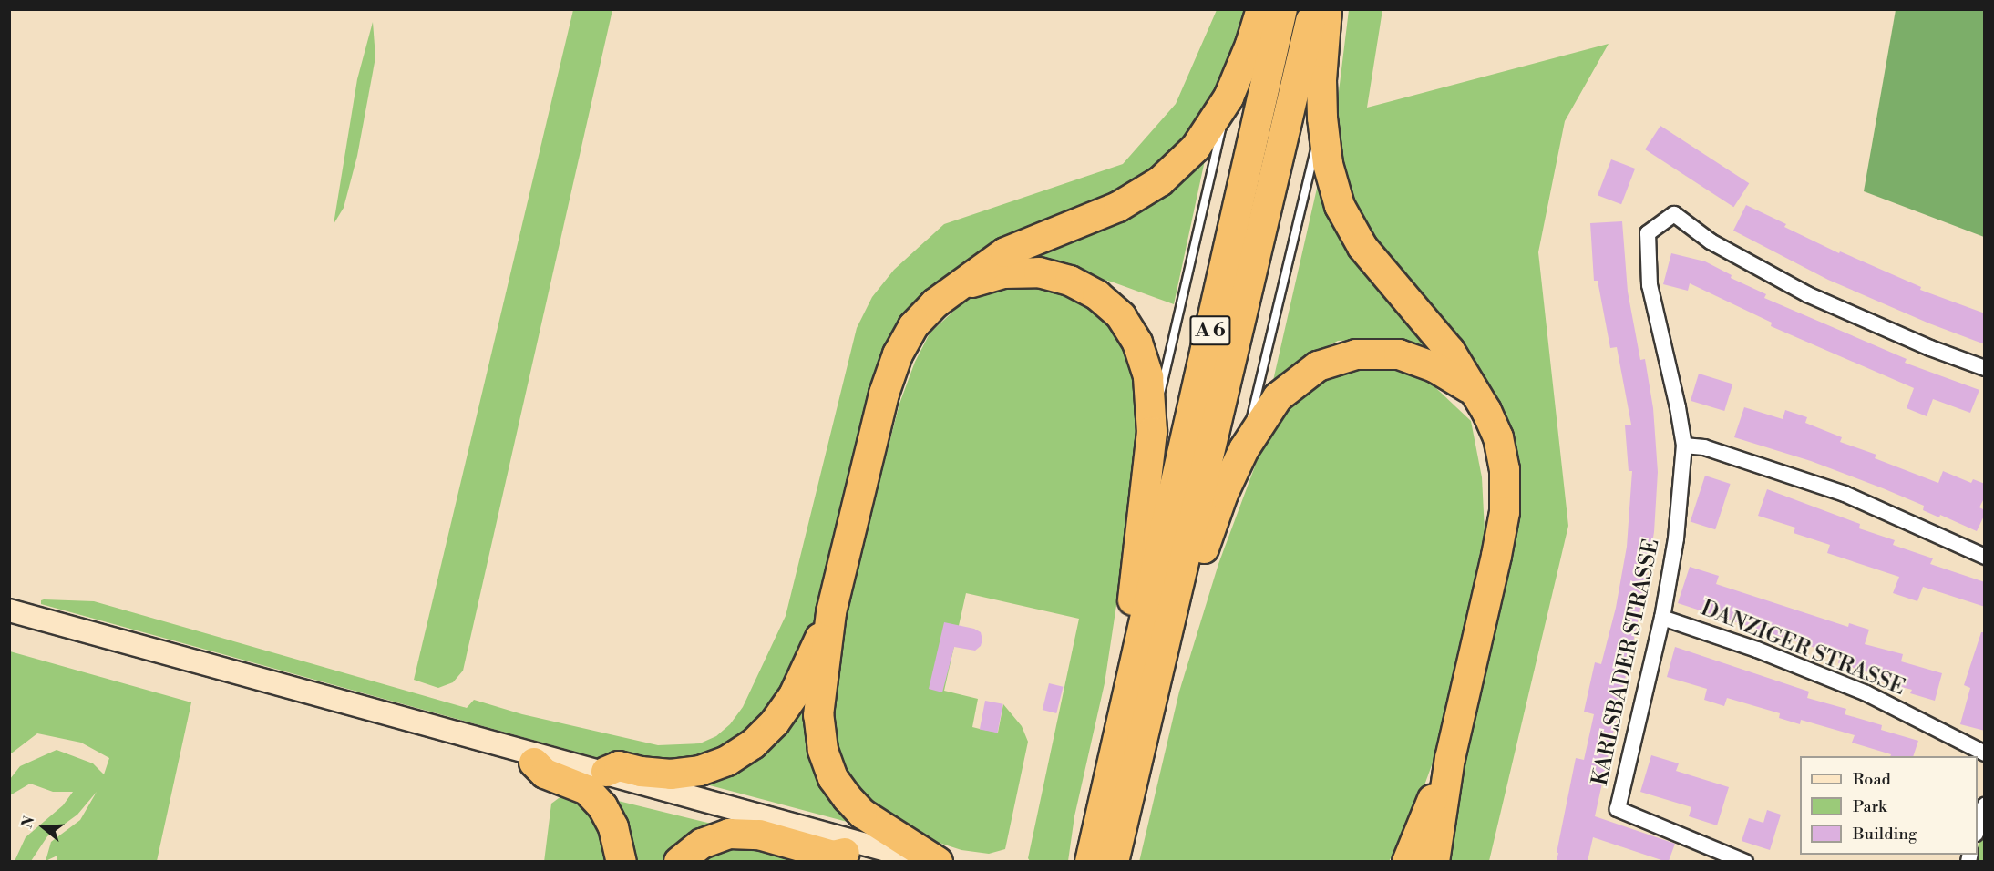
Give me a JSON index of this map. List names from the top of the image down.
{
  "streets": {
    "highway": ["A 6"],
    "street": ["DANZIGER STRASSE", "KARLSBADER STRASSE"]
  },
  "crossings": [
    ["DANZIGER STRASSE", "KARLSBADER STRASSE"]
  ],
  "legend": ["Road", "Park", "Building"],
  "north": "left"
}
